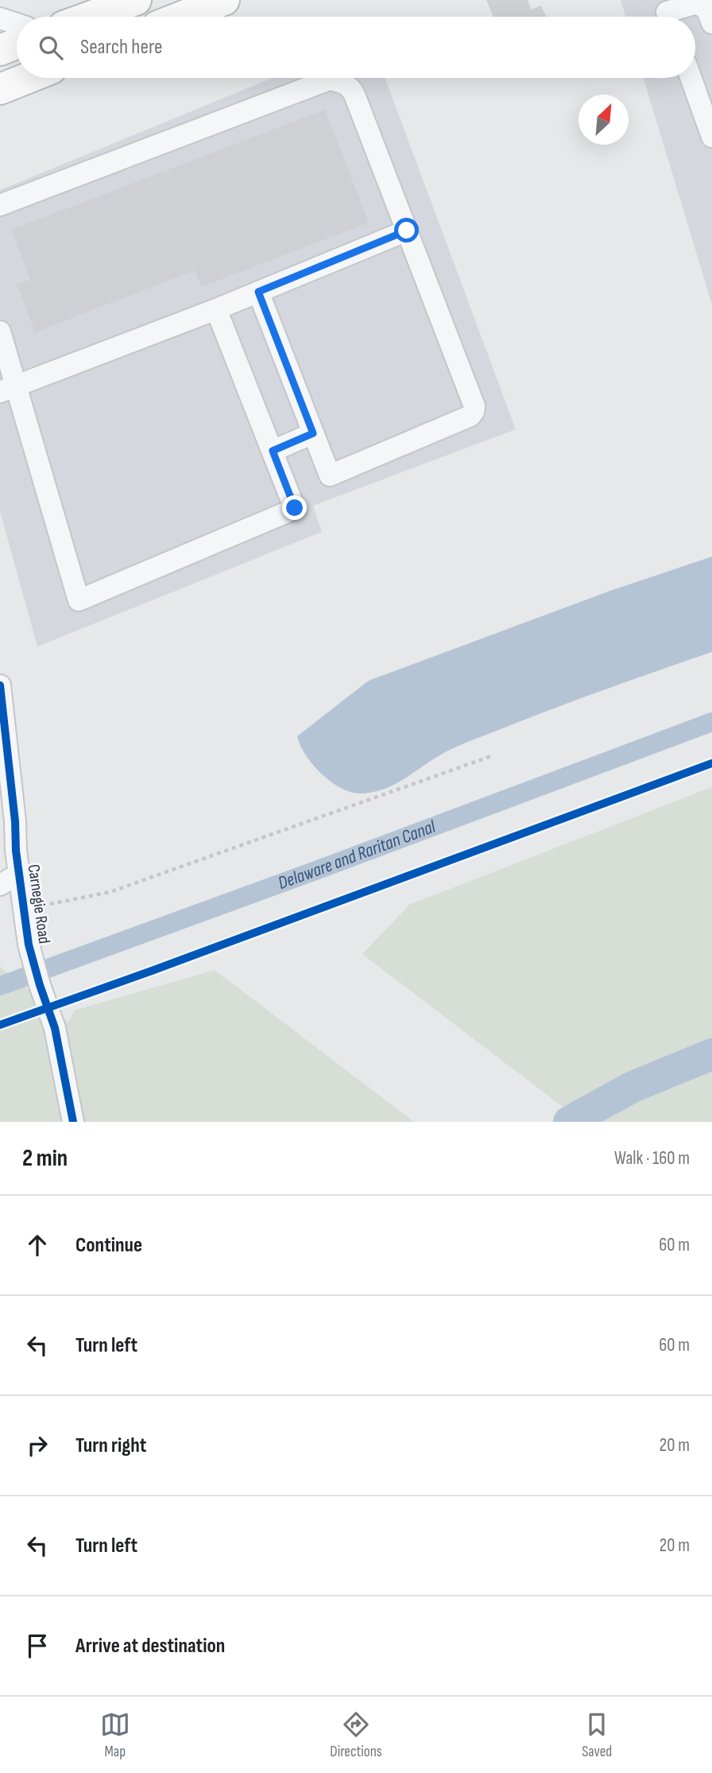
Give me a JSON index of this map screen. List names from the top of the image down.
{
  "streets": {
    "street": ["Carnegie Road"]
  },
  "water": ["Delaware and Raritan Canal"],
  "north": "top right",
  "page": {
    "search": "Search here",
    "heading": ["2 min", "Walk · 160 m"],
    "list": [
      ["Continue", "60 m"],
      ["Turn left", "60 m"],
      ["Turn right", "20 m"],
      ["Turn left", "20 m"],
      "Arrive at destination"
    ],
    "nav": ["Map", "Directions", "Saved"]
  }
}
